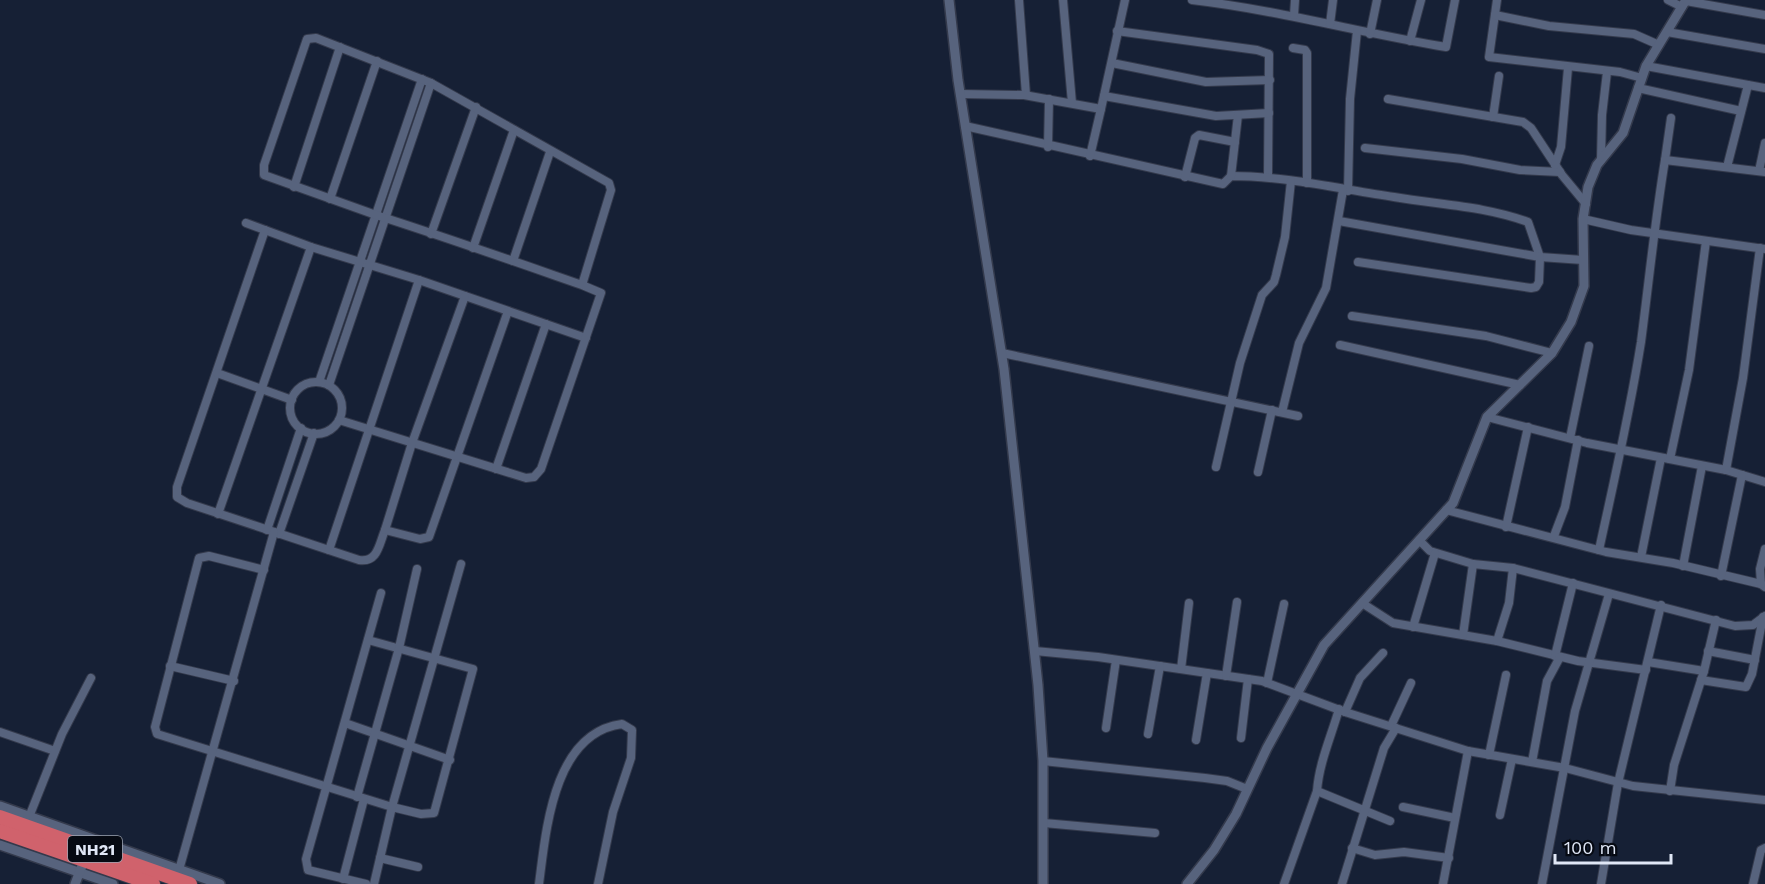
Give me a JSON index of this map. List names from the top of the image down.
{
  "streets": {
    "highway": ["NH21"]
  },
  "scale_bar": "100 m"
}
